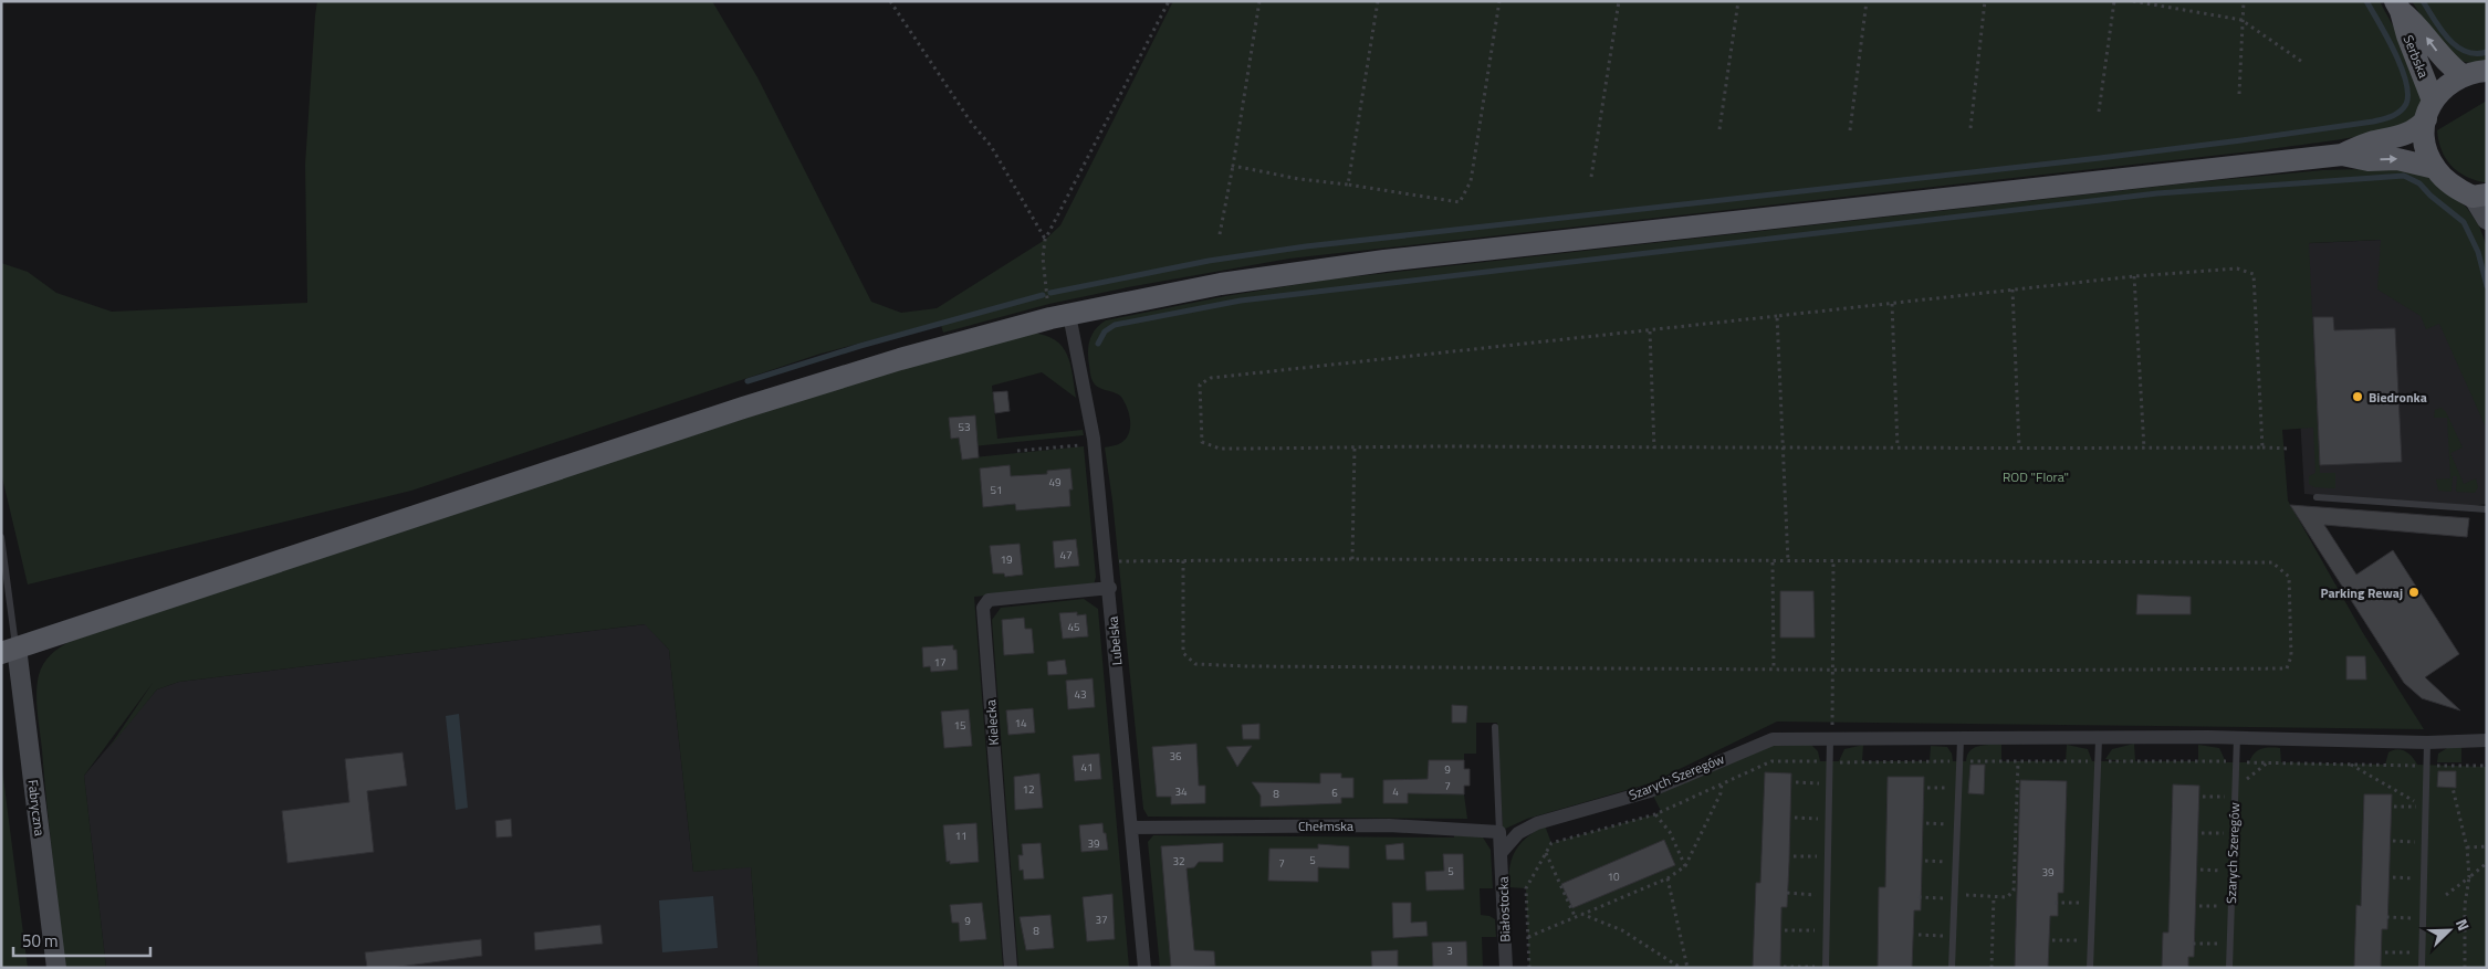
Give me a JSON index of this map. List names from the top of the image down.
{
  "streets": {
    "main road": ["Serbska"],
    "street": [
      "Lubelska",
      "Kielecka",
      "Szarych Szeregów",
      "Fabryczna",
      "Chełmska",
      "Białostocka"
    ]
  },
  "crossings": [
    ["Lubelska", "Kielecka"],
    ["Lubelska", "Chełmska"],
    ["Szarych Szeregów", "Białostocka"]
  ],
  "one_way": ["Serbska"],
  "parks": ["ROD \"Flora\""],
  "places": ["Biedronka", "Parking Rewaj"],
  "house_numbers": [
    "53",
    "49",
    "51",
    "47",
    "19",
    "45",
    "17",
    "43",
    "14",
    "15",
    "36",
    "41",
    "9",
    "7",
    "12",
    "34",
    "4",
    "6",
    "8",
    "11",
    "39",
    "5",
    "32",
    "7",
    "5",
    "39",
    "10",
    "37",
    "9",
    "8",
    "3"
  ],
  "scale_bar": "50 m",
  "north": "top right"
}
